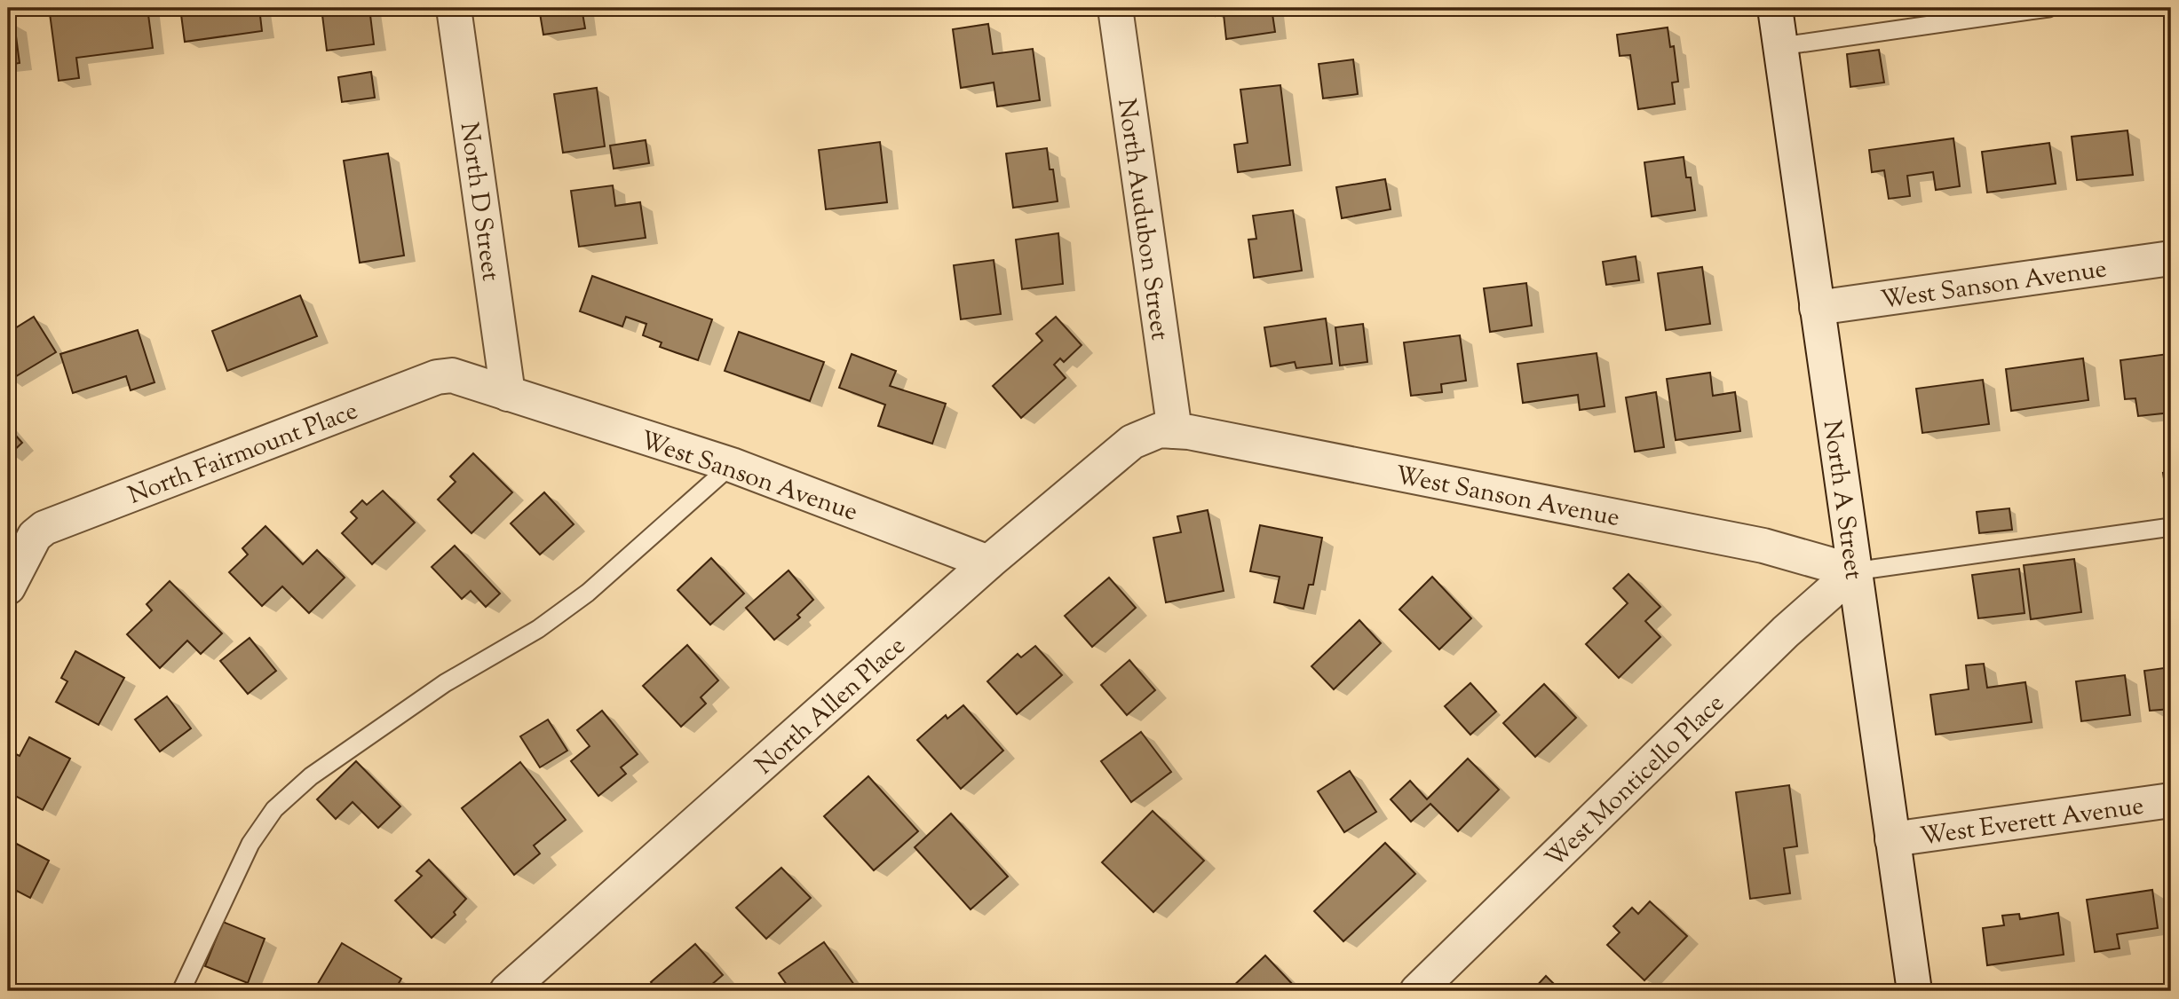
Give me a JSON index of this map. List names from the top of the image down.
{
  "streets": {
    "street": [
      "North D Street",
      "North Audubon Street",
      "West Sanson Avenue",
      "North Fairmount Place",
      "North A Street",
      "North Allen Place",
      "West Monticello Place",
      "West Everett Avenue"
    ]
  },
  "crossings": [
    ["North D Street", "West Sanson Avenue"],
    ["North D Street", "North Fairmount Place"],
    ["North Audubon Street", "West Sanson Avenue"],
    ["North Audubon Street", "North Allen Place"],
    ["West Sanson Avenue", "North Fairmount Place"],
    ["West Sanson Avenue", "North A Street"],
    ["West Sanson Avenue", "North Allen Place"],
    ["West Sanson Avenue", "West Monticello Place"],
    ["North A Street", "West Monticello Place"],
    ["North A Street", "West Everett Avenue"]
  ]
}
